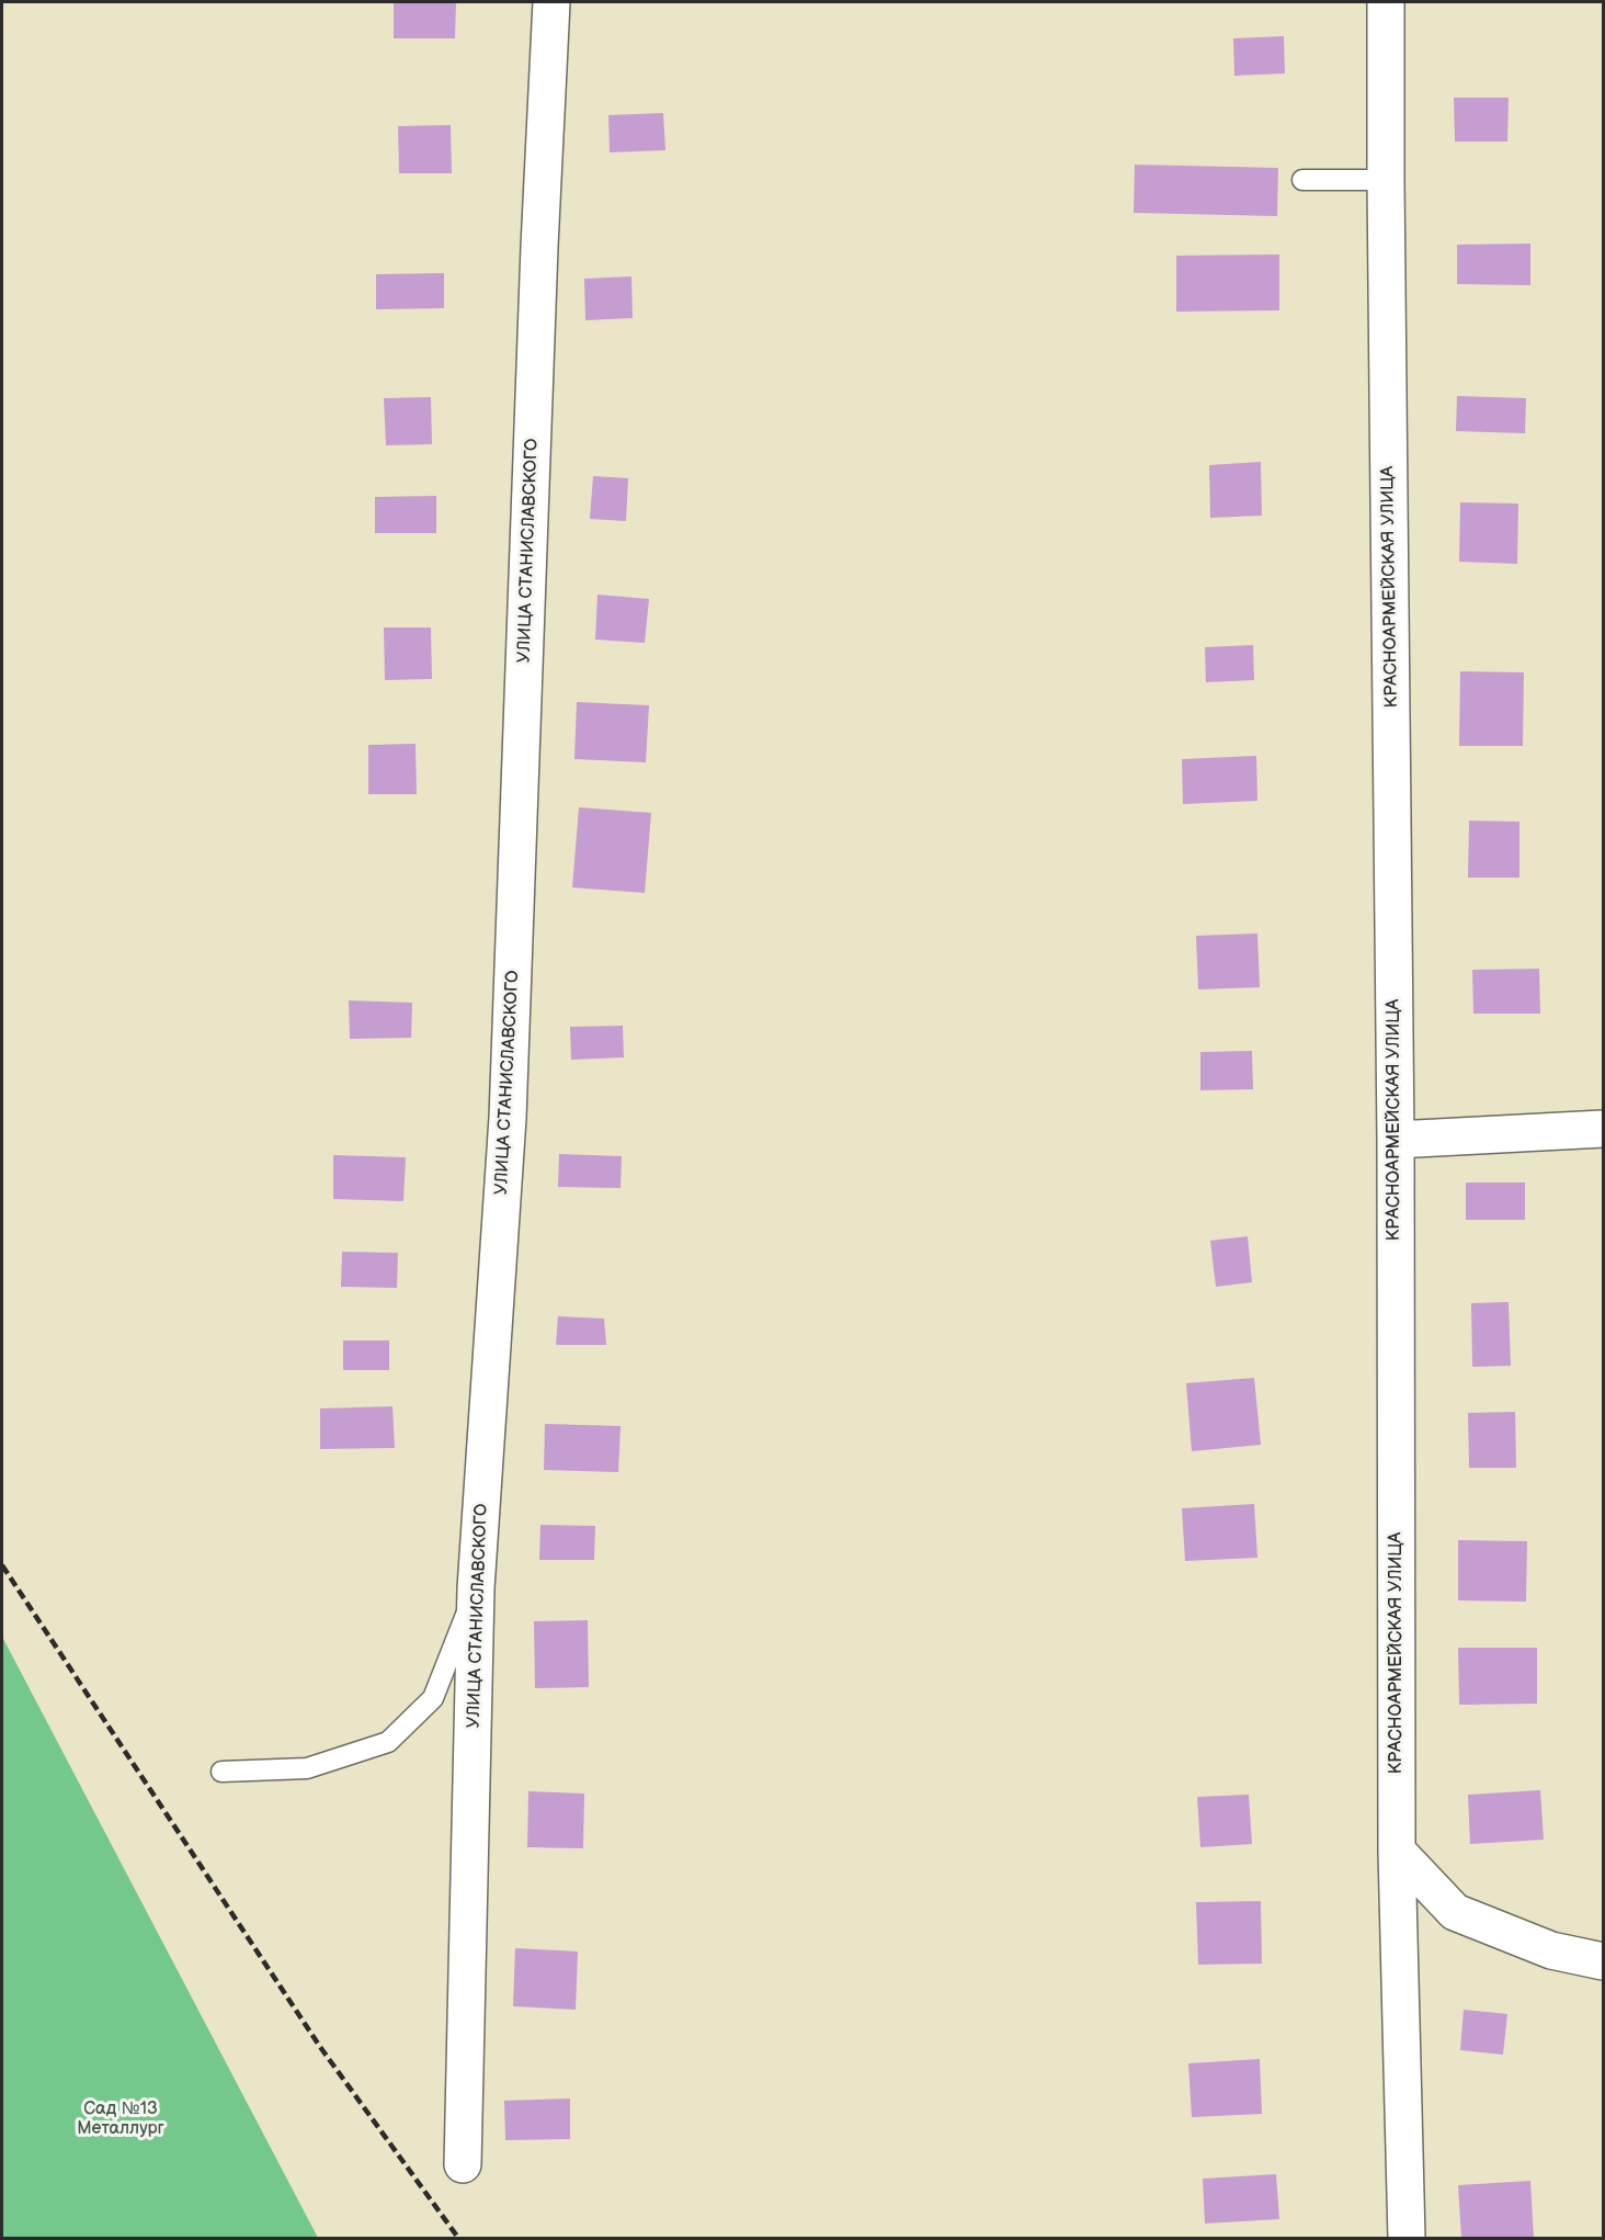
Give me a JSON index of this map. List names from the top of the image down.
{
  "streets": {
    "street": ["УЛИЦА СТАНИСЛАВСКОГО", "КРАСНОАРМЕЙСКАЯ УЛИЦА"]
  },
  "parks": ["Сад №13 Металлург"]
}
